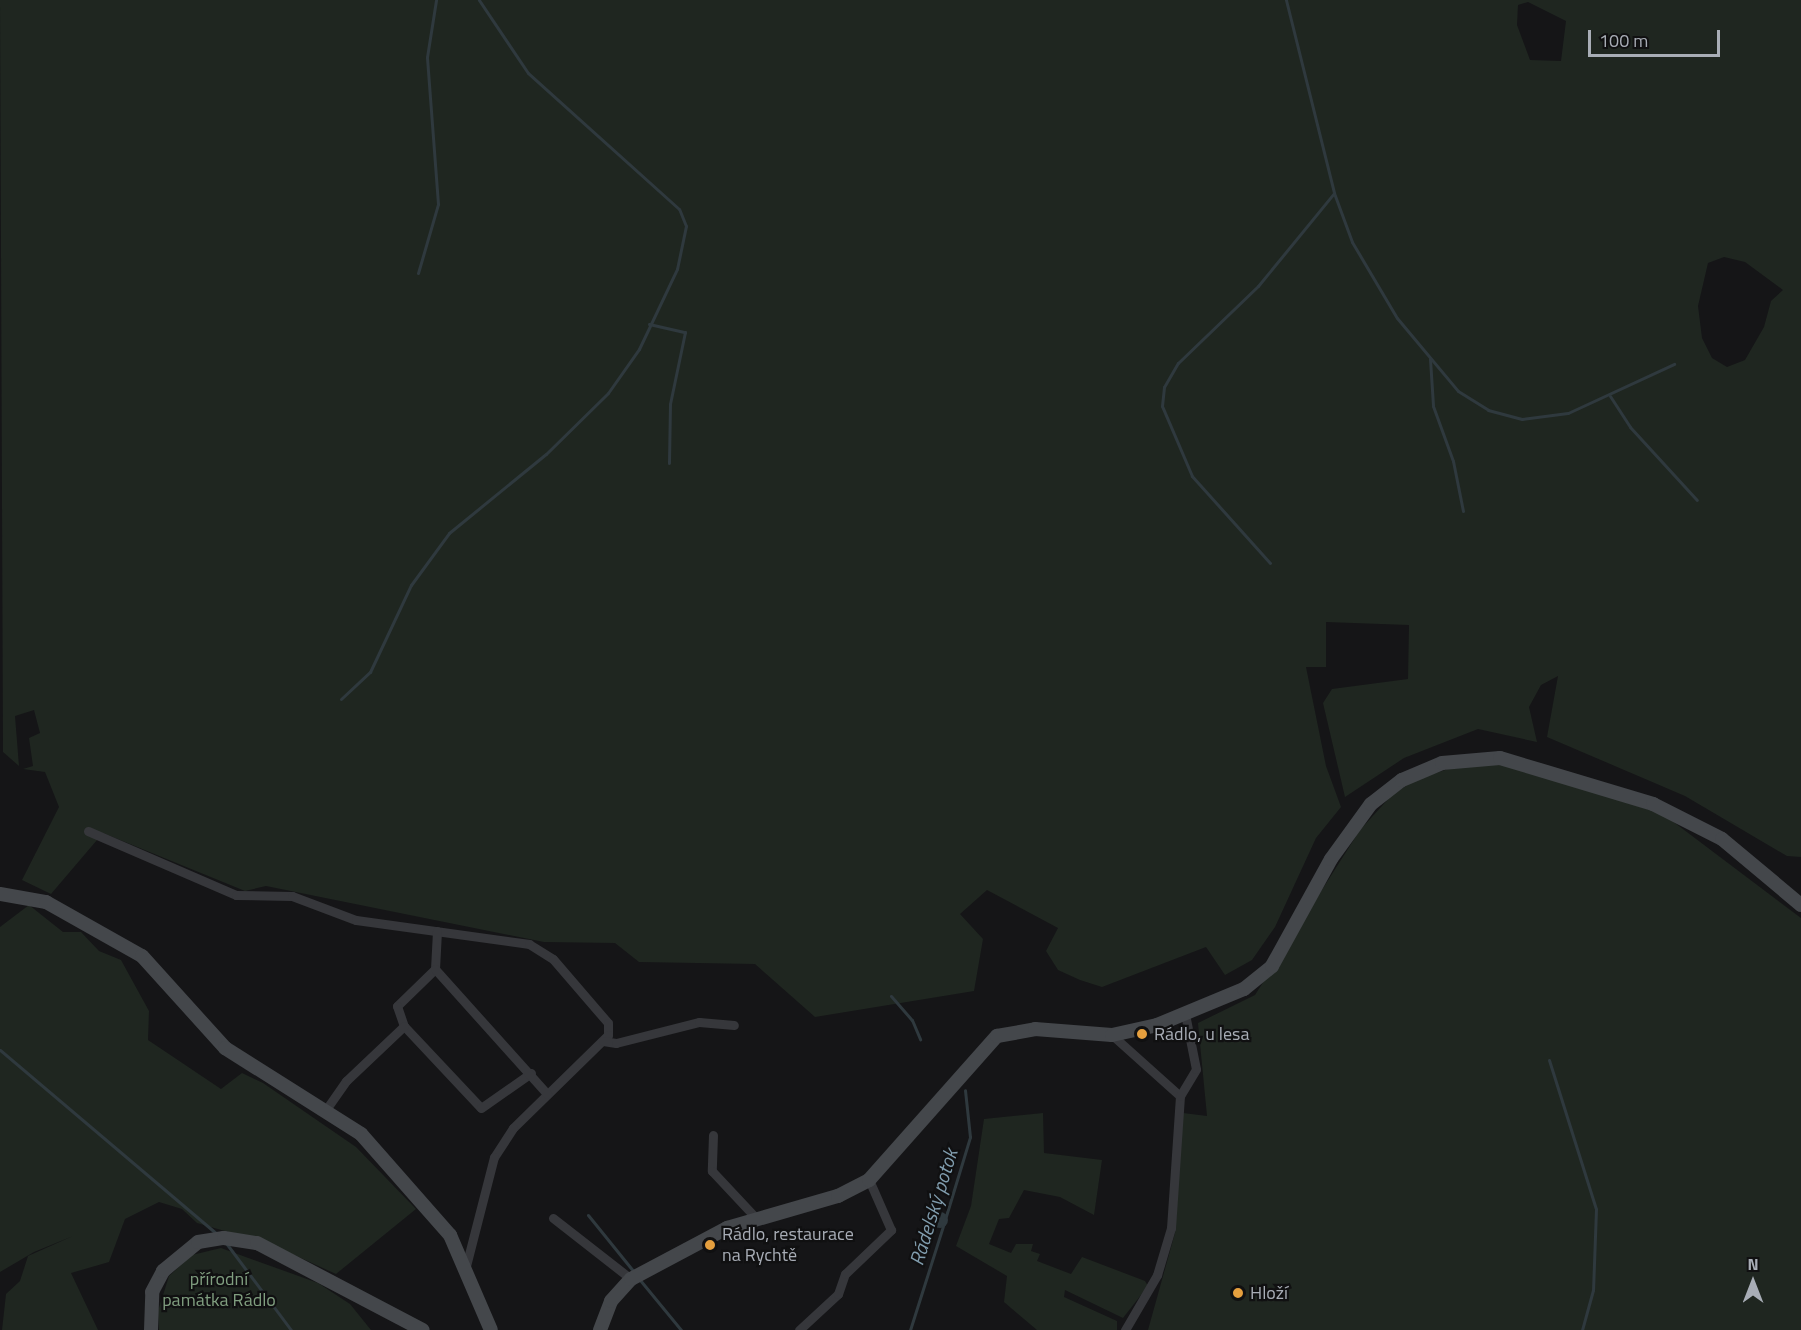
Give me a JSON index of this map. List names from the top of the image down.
{
  "water": ["Rádelský potok"],
  "parks": ["přírodní památka Rádlo"],
  "places": ["Rádlo, u lesa", "Rádlo, restaurace na Rychtě", "Hloží"],
  "scale_bar": "100 m",
  "north": "top"
}
